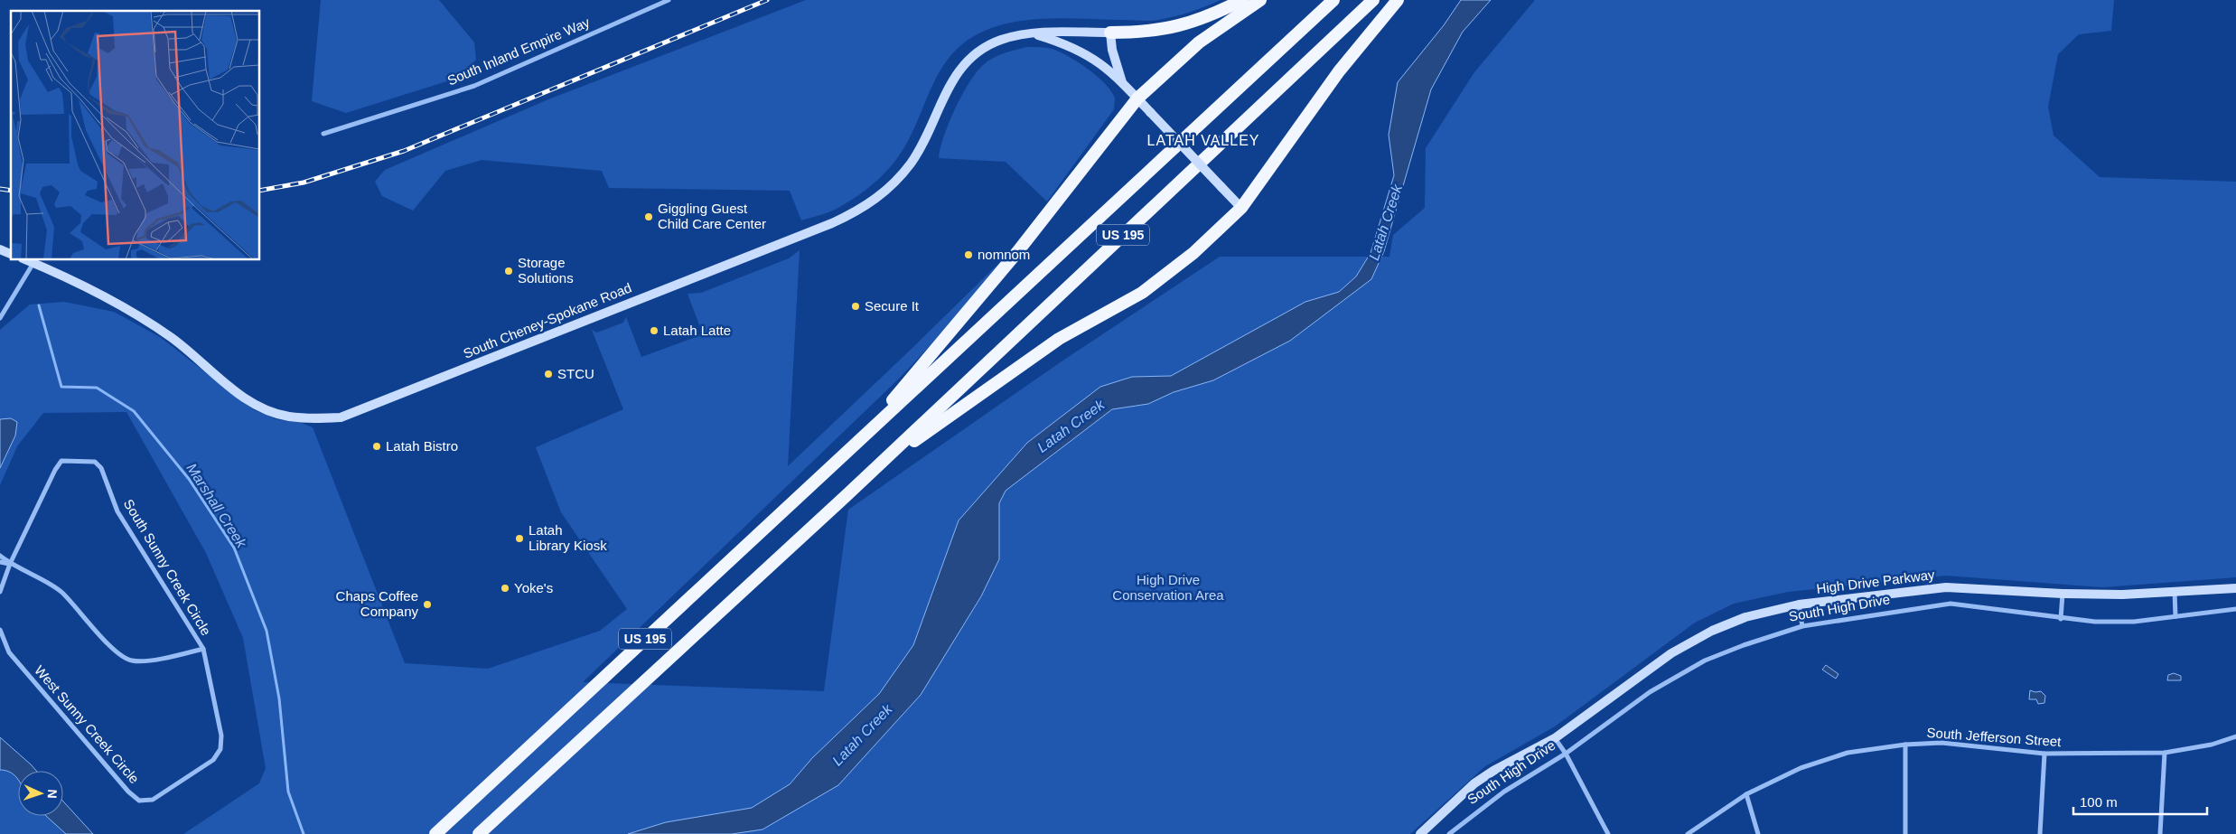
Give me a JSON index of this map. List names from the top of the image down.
{
  "streets": {
    "highway": ["US 195"],
    "main road": ["South Cheney-Spokane Road", "High Drive Parkway", "South High Drive"],
    "street": [
      "South Inland Empire Way",
      "South Sunny Creek Circle",
      "West Sunny Creek Circle",
      "South Jefferson Street"
    ]
  },
  "crossings": [
    ["South Sunny Creek Circle", "West Sunny Creek Circle"],
    ["High Drive Parkway", "South High Drive"]
  ],
  "districts": ["LATAH VALLEY"],
  "water": ["Latah Creek", "Marshall Creek"],
  "parks": ["High Drive Conservation Area"],
  "places": [
    "Giggling Guest Child Care Center",
    "nomnom",
    "Storage Solutions",
    "Secure It",
    "Latah Latte",
    "STCU",
    "Latah Bistro",
    "Latah Library Kiosk",
    "Yoke's",
    "Chaps Coffee Company"
  ],
  "scale_bar": "100 m",
  "north": "right"
}
